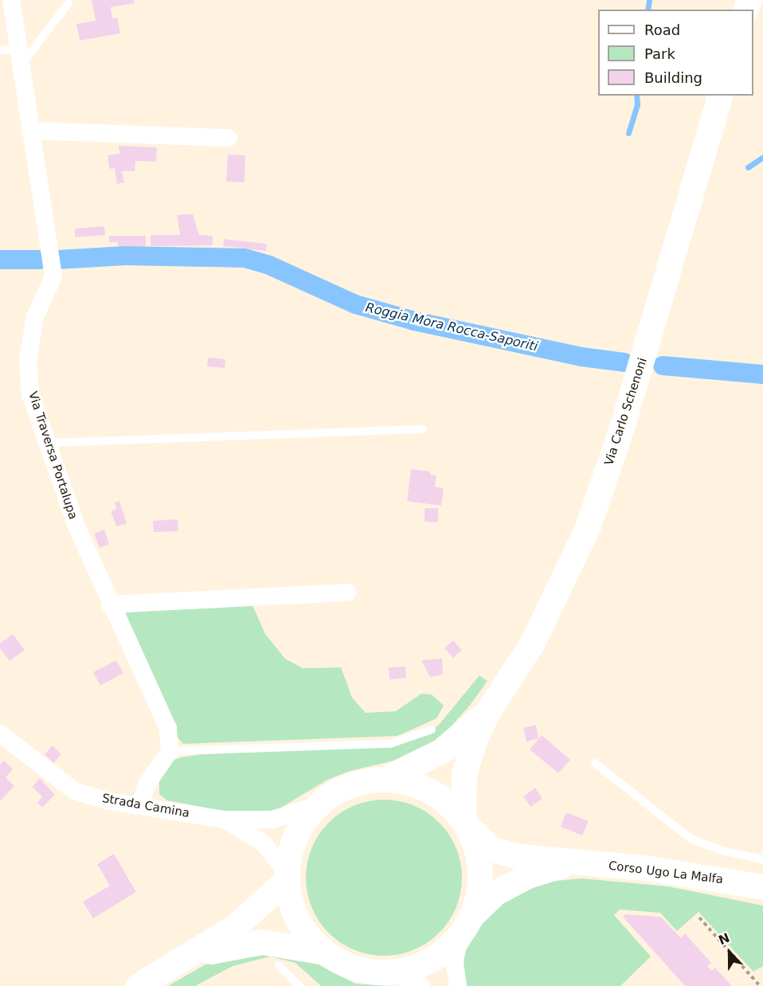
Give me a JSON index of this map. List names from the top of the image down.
{
  "streets": {
    "main road": ["Via Carlo Schenoni", "Corso Ugo La Malfa"],
    "street": ["Via Traversa Portalupa", "Strada Camina"]
  },
  "water": ["Roggia Mora Rocca-Saporiti"],
  "legend": ["Road", "Park", "Building"],
  "north": "top"
}
